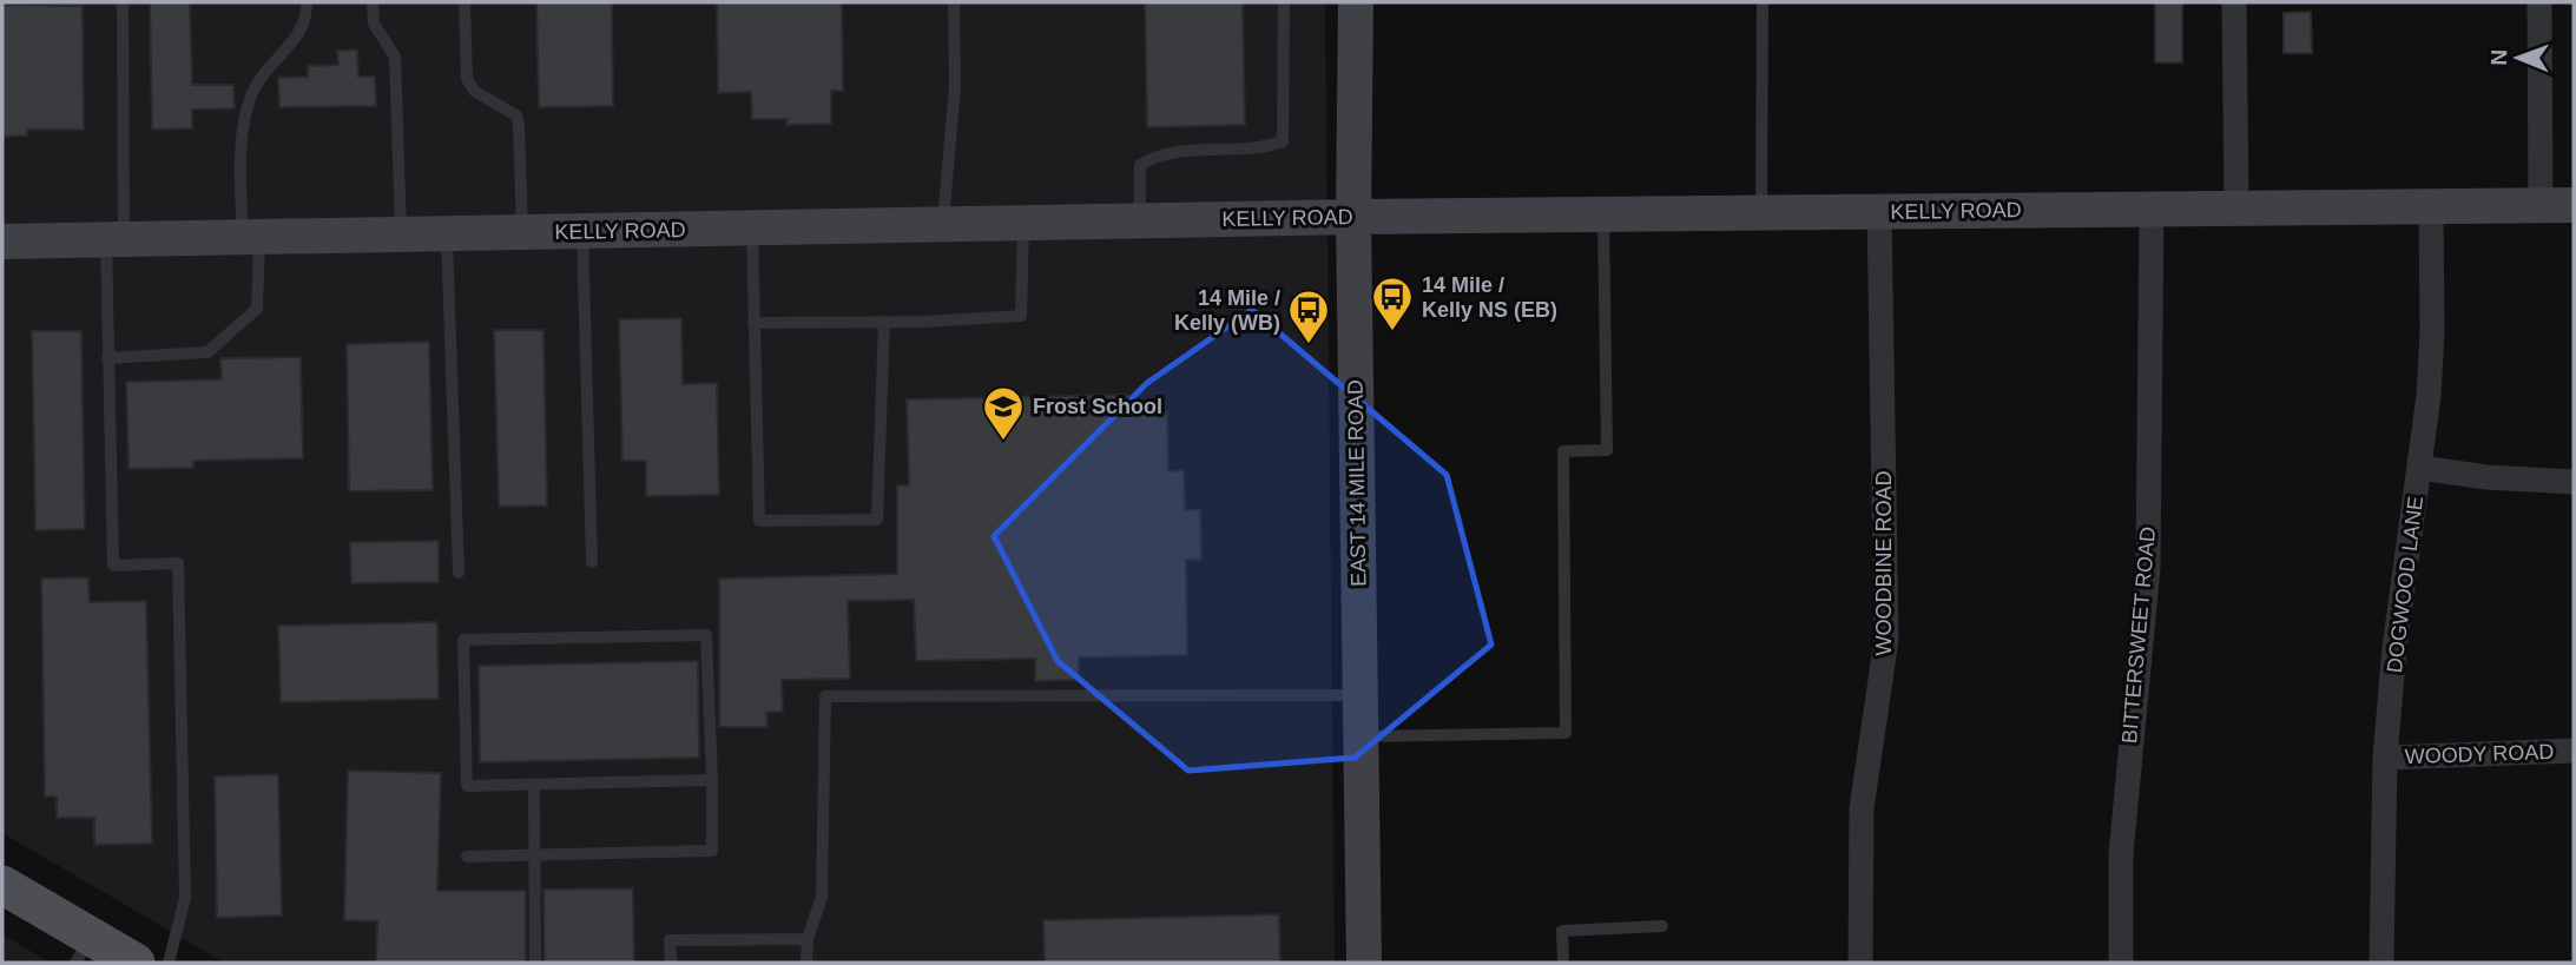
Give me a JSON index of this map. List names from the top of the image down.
{
  "streets": {
    "street": [
      "KELLY ROAD",
      "EAST 14 MILE ROAD",
      "WOODBINE ROAD",
      "DOGWOOD LANE",
      "BITTERSWEET ROAD",
      "WOODY ROAD"
    ]
  },
  "crossings": [
    ["KELLY ROAD", "EAST 14 MILE ROAD"],
    ["KELLY ROAD", "WOODBINE ROAD"],
    ["KELLY ROAD", "DOGWOOD LANE"],
    ["KELLY ROAD", "BITTERSWEET ROAD"],
    ["DOGWOOD LANE", "WOODY ROAD"]
  ],
  "places": {
    "bus stop": ["14 Mile / Kelly NS (EB)", "14 Mile / Kelly (WB)"],
    "school or university": ["Frost School"]
  },
  "north": "left"
}
